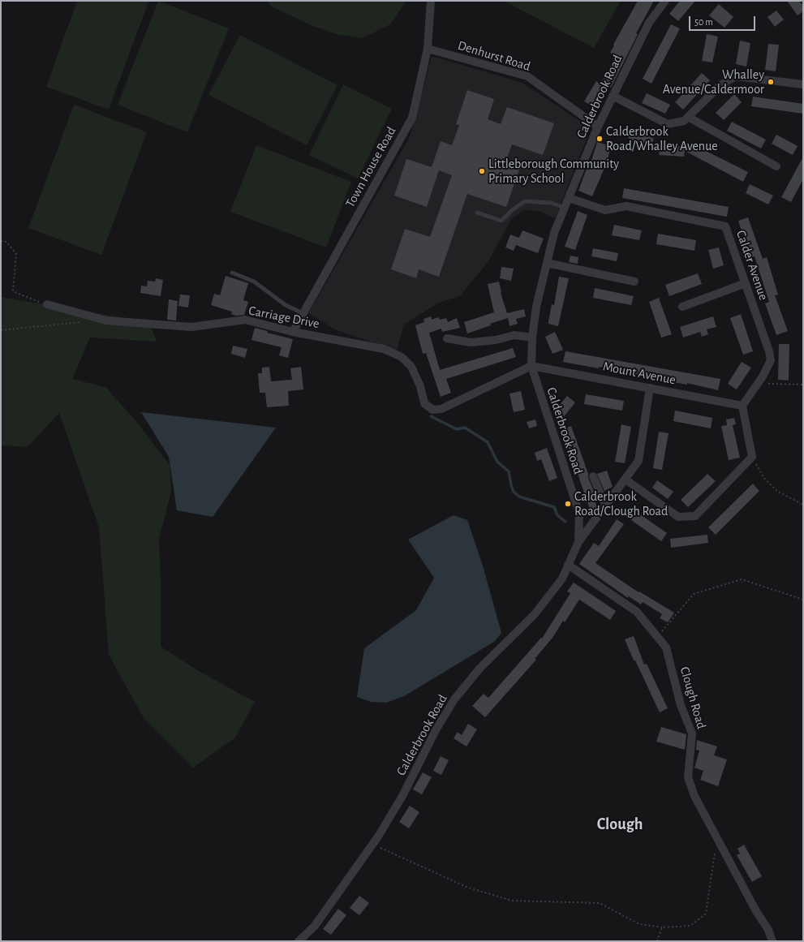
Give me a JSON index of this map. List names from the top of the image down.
{
  "streets": {
    "street": [
      "Denhurst Road",
      "Calderbrook Road",
      "Town House Road",
      "Calder Avenue",
      "Carriage Drive",
      "Mount Avenue",
      "Clough Road"
    ]
  },
  "crossings": [
    ["Denhurst Road", "Calderbrook Road"],
    ["Denhurst Road", "Town House Road"],
    ["Calderbrook Road", "Calder Avenue"],
    ["Calderbrook Road", "Carriage Drive"],
    ["Calderbrook Road", "Mount Avenue"],
    ["Calderbrook Road", "Clough Road"],
    ["Town House Road", "Carriage Drive"],
    ["Calder Avenue", "Mount Avenue"],
    ["Carriage Drive", "Mount Avenue"]
  ],
  "districts": ["Clough"],
  "places": [
    "Whalley Avenue/Caldermoor",
    "Calderbrook Road/Whalley Avenue",
    "Littleborough Community Primary School",
    "Calderbrook Road/Clough Road"
  ],
  "scale_bar": "50 m"
}
